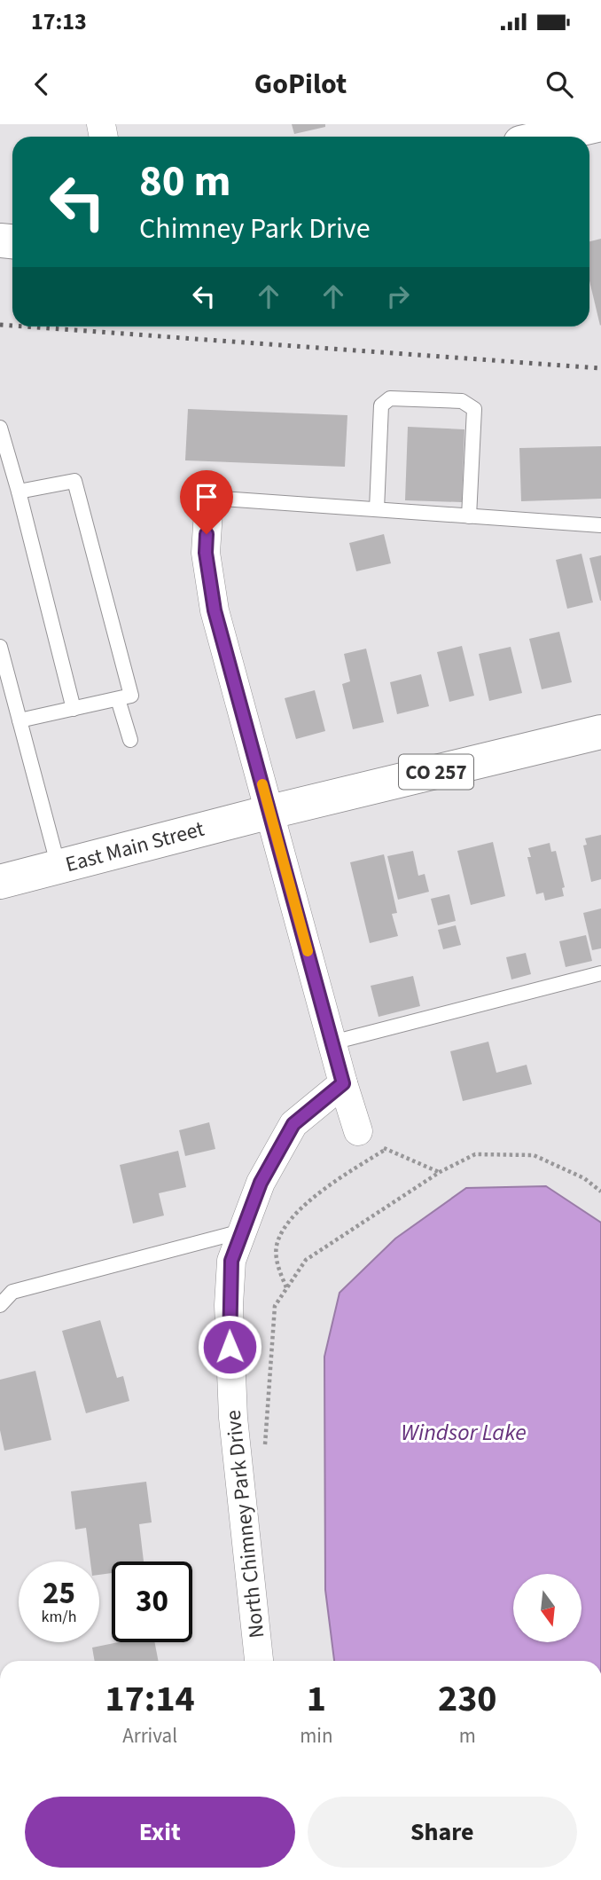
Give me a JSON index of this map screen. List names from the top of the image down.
{
  "streets": {
    "main road": ["CO 257", "East Main Street"],
    "street": ["North Chimney Park Drive"]
  },
  "crossings": [
    ["CO 257", "East Main Street"]
  ],
  "water": ["Windsor Lake"],
  "north": "bottom",
  "page": {
    "status": "17:13",
    "header": "GoPilot",
    "turn": ["80 m", "Chimney Park Drive"],
    "speed": "25 km/h",
    "limit": "30",
    "eta": [
      "17:14",
      "Arrival",
      "1",
      "min",
      "230",
      "m"
    ],
    "buttons": ["Exit", "Share"]
  }
}
